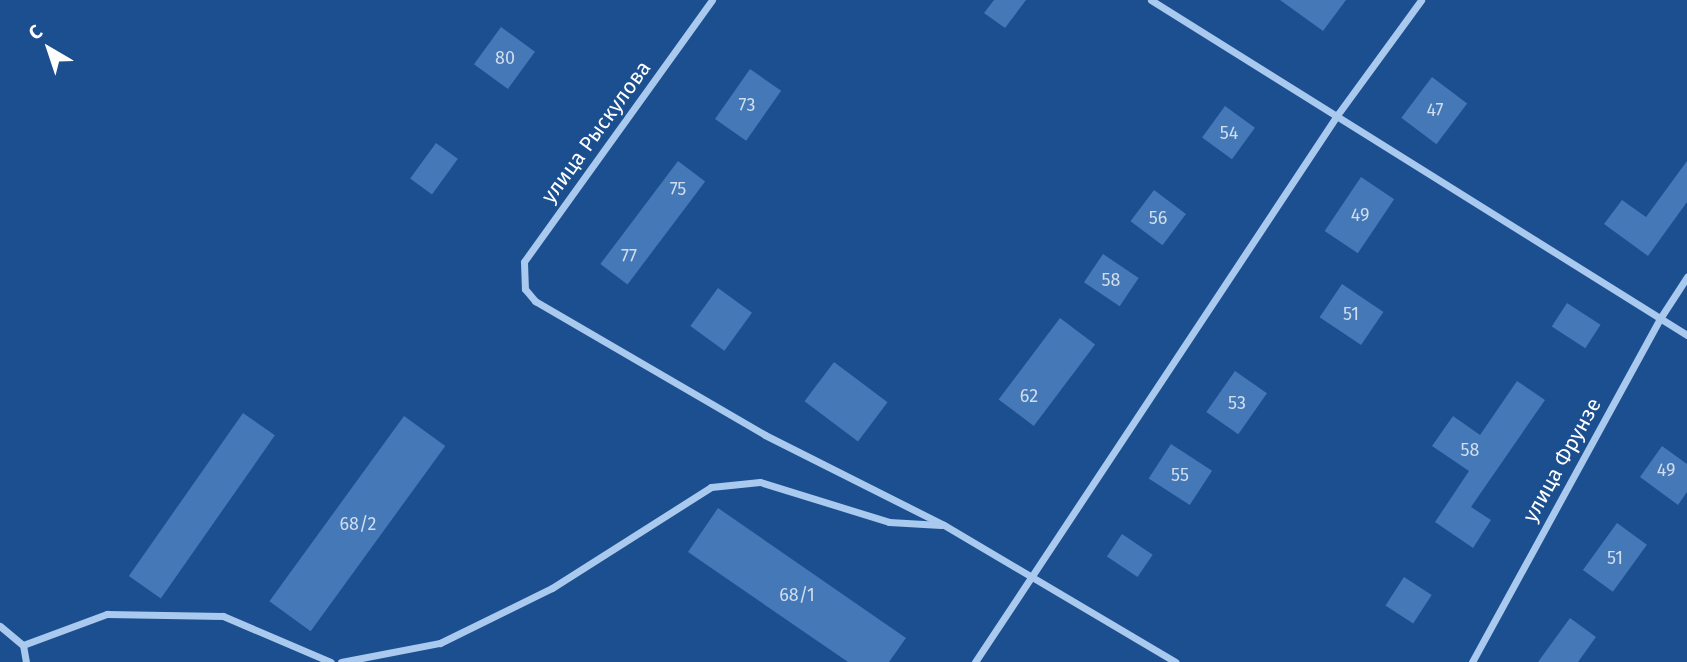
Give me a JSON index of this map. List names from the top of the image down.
{
  "streets": {
    "street": ["улица Рыскулова", "улица Фрунзе"]
  },
  "house_numbers": [
    "80",
    "73",
    "47",
    "54",
    "75",
    "49",
    "56",
    "77",
    "58",
    "51",
    "62",
    "53",
    "58",
    "49",
    "55",
    "68/2",
    "51",
    "68/1"
  ],
  "north": "top left"
}
